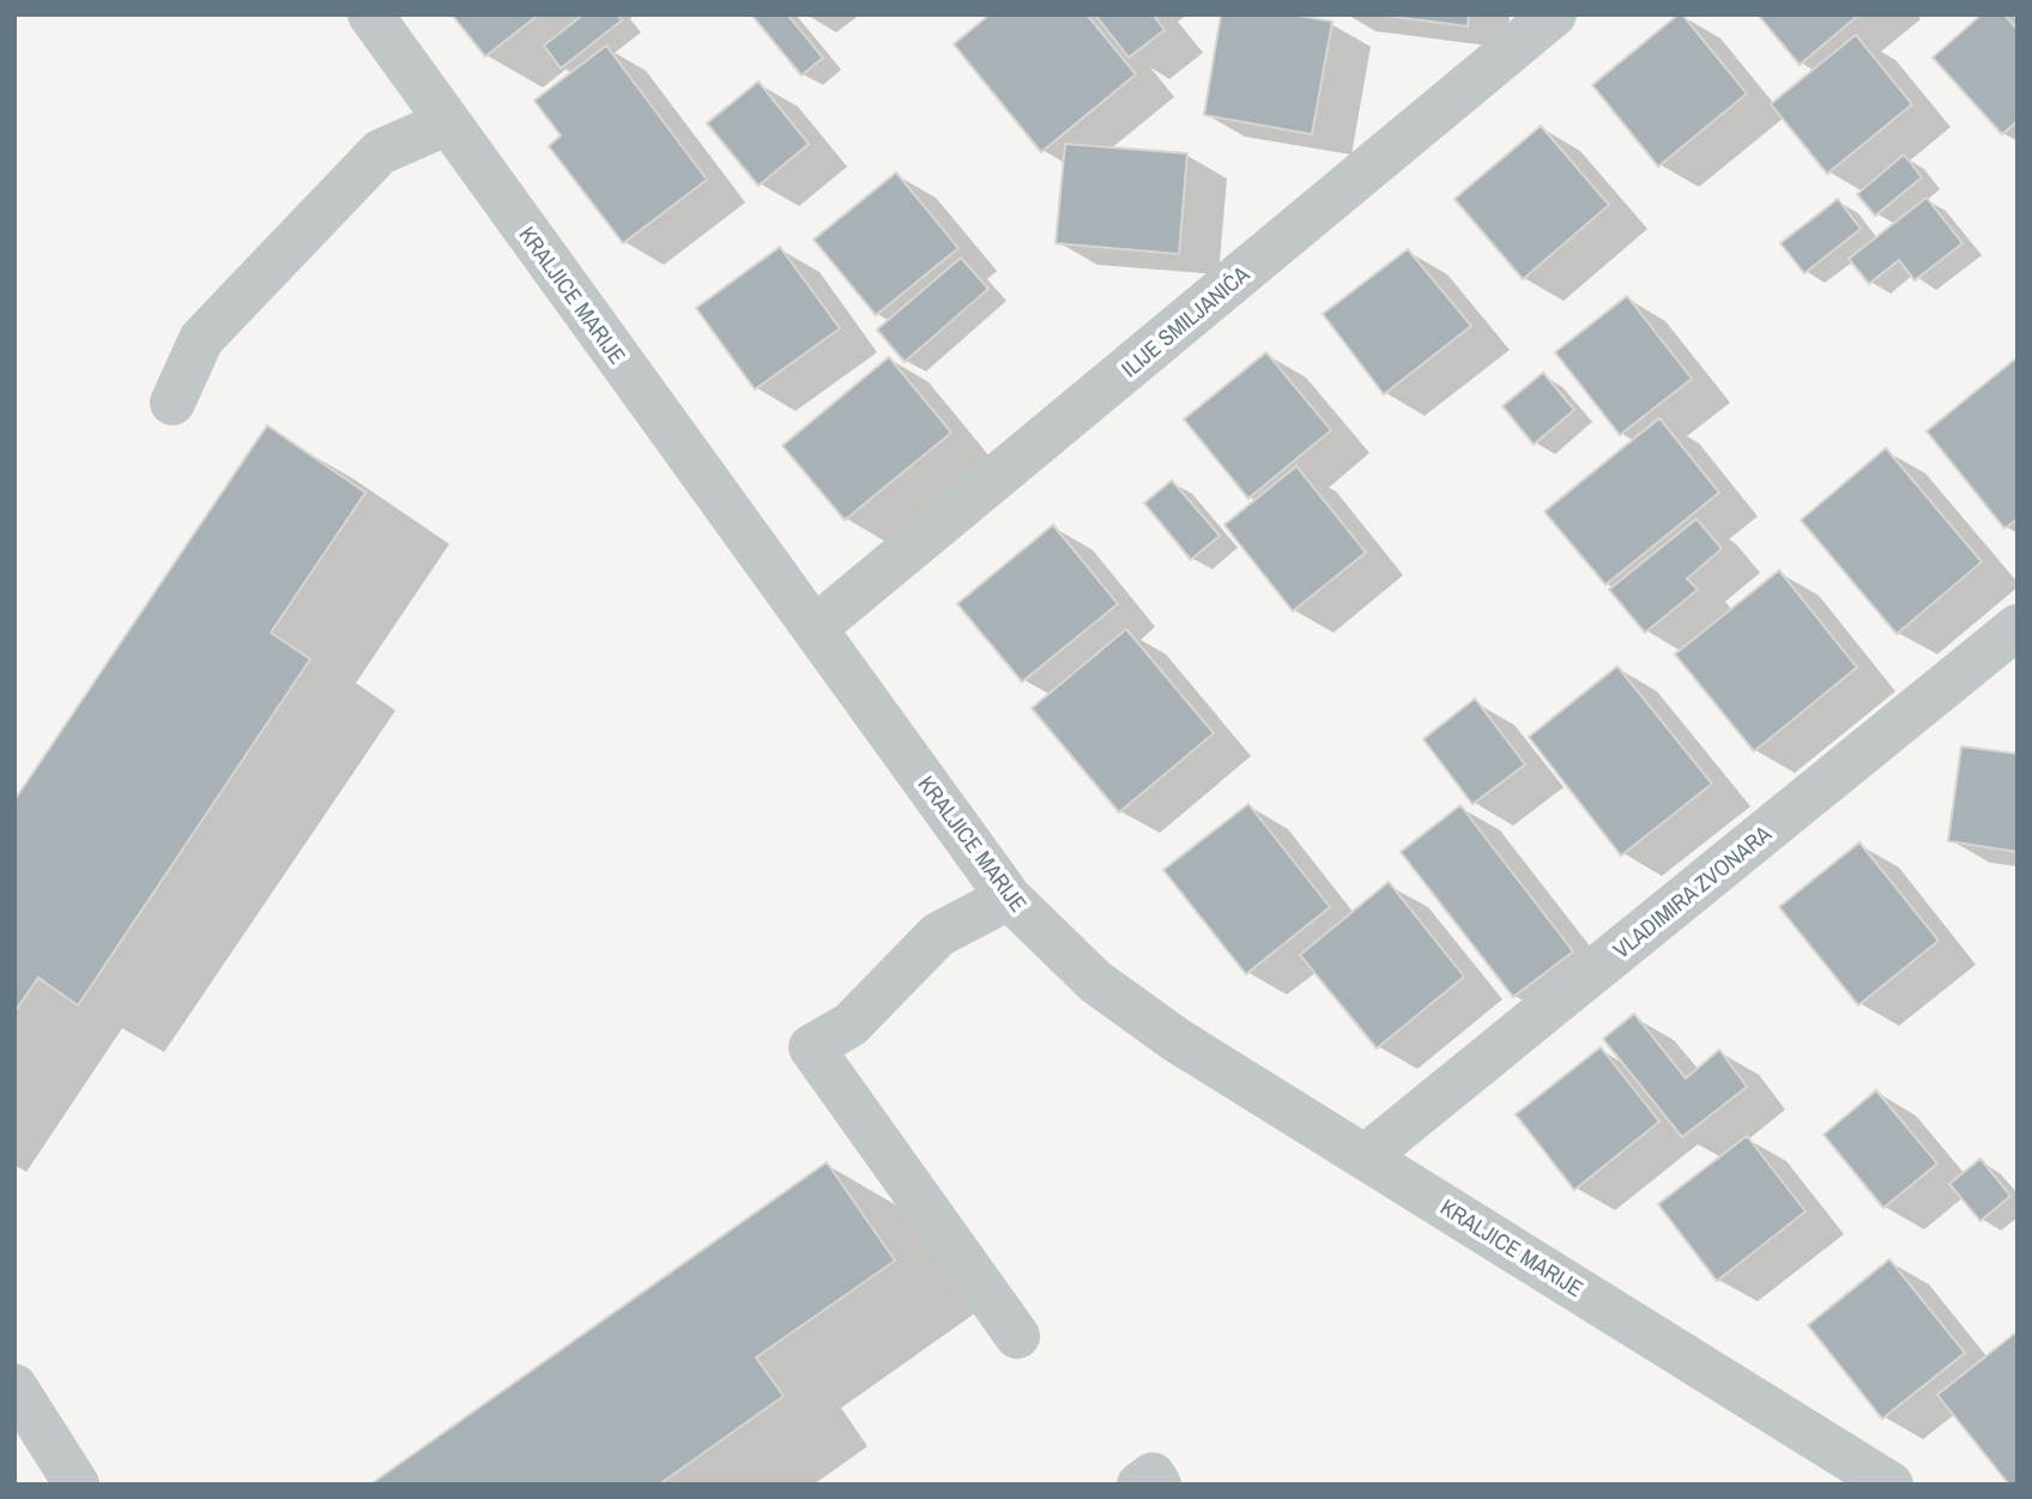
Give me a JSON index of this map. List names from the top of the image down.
{
  "streets": {
    "street": ["KRALJICE MARIJE", "ILIJE SMILJANIĆA", "VLADIMIRA ZVONARA"]
  },
  "crossings": [
    ["KRALJICE MARIJE", "ILIJE SMILJANIĆA"],
    ["KRALJICE MARIJE", "VLADIMIRA ZVONARA"]
  ]
}
